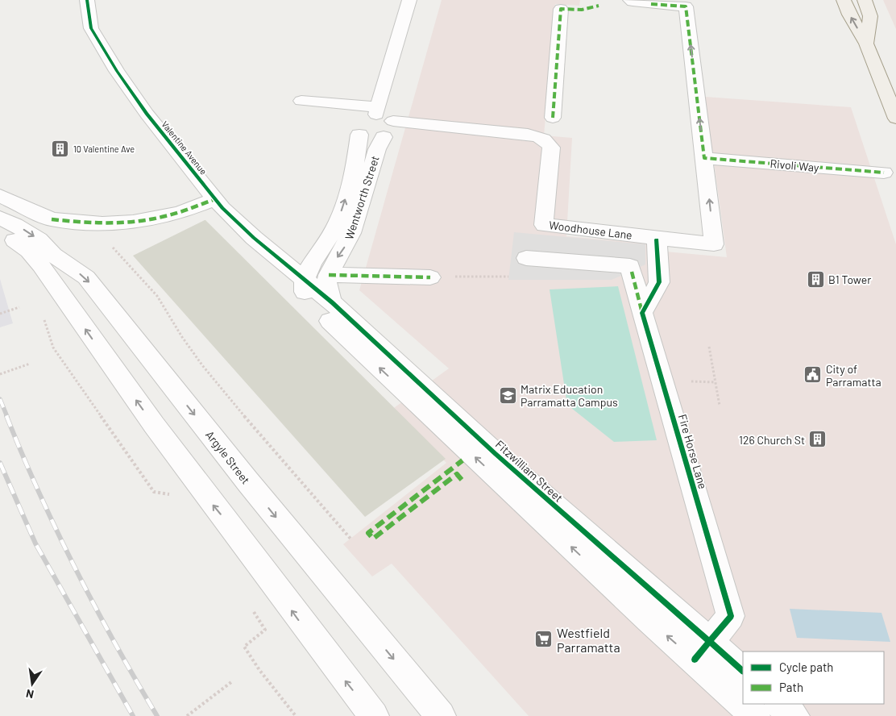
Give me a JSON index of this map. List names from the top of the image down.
{
  "streets": {
    "street": [
      "Valentine Avenue",
      "Rivoli Way",
      "Wentworth Street",
      "Woodhouse Lane",
      "Fire Horse Lane",
      "Argyle Street",
      "Fitzwilliam Street"
    ]
  },
  "crossings": [
    ["Valentine Avenue", "Wentworth Street"],
    ["Valentine Avenue", "Fitzwilliam Street"],
    ["Rivoli Way", "Woodhouse Lane"],
    ["Wentworth Street", "Fitzwilliam Street"],
    ["Fire Horse Lane", "Fitzwilliam Street"]
  ],
  "places": {
    "building": ["10 Valentine Ave", "B1 Tower", "126 Church St"],
    "public building": ["City of Parramatta"],
    "school or university": ["Matrix Education Parramatta Campus"],
    "supermarket": ["Westfield Parramatta"]
  },
  "legend": ["Cycle path", "Path"],
  "north": "bottom"
}
